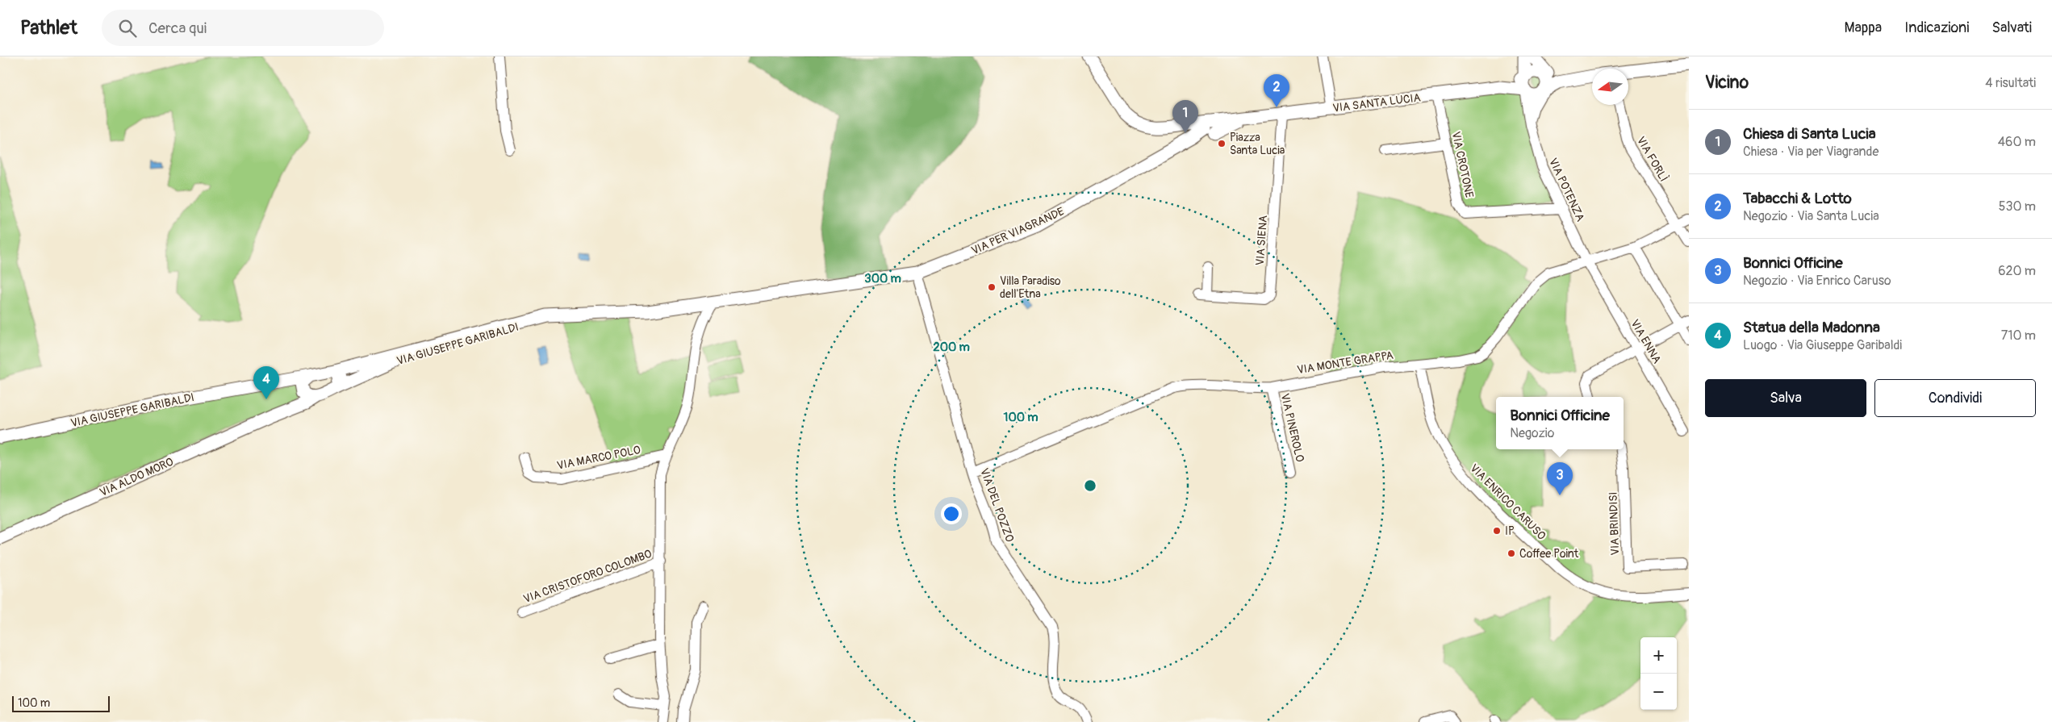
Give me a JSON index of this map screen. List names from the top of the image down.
{
  "streets": {
    "main road": [
      "VIA SANTA LUCIA",
      "VIA PER VIAGRANDE",
      "VIA GIUSEPPE GARIBALDI",
      "VIA ALDO MORO"
    ],
    "street": [
      "VIA FORLÌ",
      "VIA CROTONE",
      "VIA POTENZA",
      "VIA SIENA",
      "VIA ENNA",
      "VIA MONTE GRAPPA",
      "VIA PINEROLO",
      "VIA MARCO POLO",
      "VIA ENRICO CARUSO",
      "VIA DEL POZZO",
      "VIA BRINDISI",
      "VIA CRISTOFORO COLOMBO"
    ]
  },
  "crossings": [
    ["VIA SANTA LUCIA", "VIA CROTONE"],
    ["VIA SANTA LUCIA", "VIA PER VIAGRANDE"],
    ["VIA SANTA LUCIA", "VIA SIENA"],
    ["VIA FORLÌ", "VIA MONTE GRAPPA"],
    ["VIA CROTONE", "VIA POTENZA"],
    ["VIA POTENZA", "VIA ENNA"],
    ["VIA POTENZA", "VIA MONTE GRAPPA"],
    ["VIA PER VIAGRANDE", "VIA GIUSEPPE GARIBALDI"],
    ["VIA PER VIAGRANDE", "VIA DEL POZZO"],
    ["VIA ENNA", "VIA MONTE GRAPPA"],
    ["VIA GIUSEPPE GARIBALDI", "VIA ALDO MORO"],
    ["VIA MONTE GRAPPA", "VIA PINEROLO"],
    ["VIA MONTE GRAPPA", "VIA ENRICO CARUSO"],
    ["VIA MONTE GRAPPA", "VIA DEL POZZO"]
  ],
  "places": [
    "Piazza Santa Lucia",
    "Villa Paradiso dell'Etna",
    "IP",
    "Coffee Point"
  ],
  "scale_bar": "100 m",
  "north": "left",
  "page": {
    "header": "Pathlet",
    "search": "Cerca qui",
    "nav": ["Mappa", "Indicazioni", "Salvati"],
    "heading": ["Vicino", "4 risultati"],
    "pins": [
      "2",
      "1",
      "4",
      "3"
    ],
    "list": [
      {
        "mark": "1",
        "name": "Chiesa di Santa Lucia",
        "note": "Chiesa · Via per Viagrande",
        "value": "460 m"
      },
      {
        "mark": "2",
        "name": "Tabacchi & Lotto",
        "note": "Negozio · Via Santa Lucia",
        "value": "530 m"
      },
      {
        "mark": "3",
        "name": "Bonnici Officine",
        "note": "Negozio · Via Enrico Caruso",
        "value": "620 m"
      },
      {
        "mark": "4",
        "name": "Statua della Madonna",
        "note": "Luogo · Via Giuseppe Garibaldi",
        "value": "710 m"
      }
    ],
    "buttons": ["Salva", "Condividi"],
    "popup": ["Bonnici Officine", "Negozio"],
    "map_buttons": ["+", "−"],
    "scale": "100 m"
  },
  "rings": ["300 m", "200 m", "100 m"]
}
